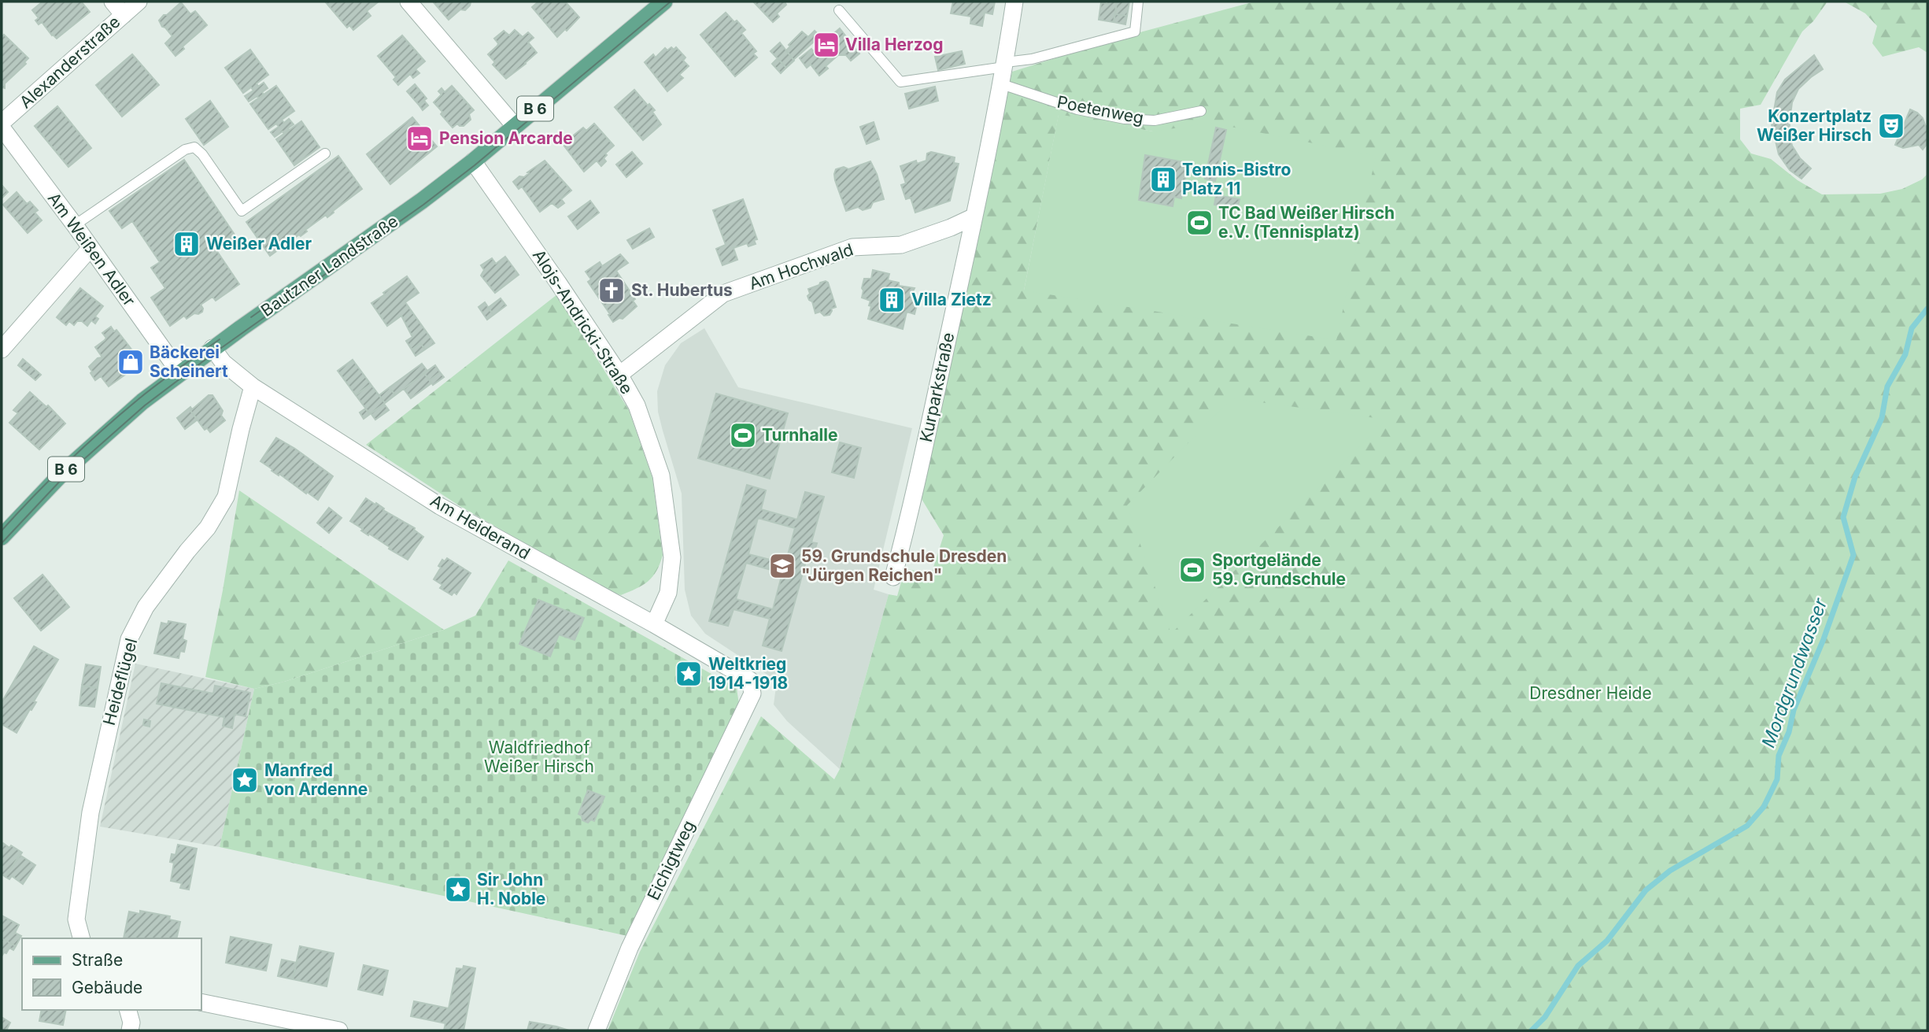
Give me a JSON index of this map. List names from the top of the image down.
{
  "streets": {
    "main road": ["B 6", "Bautzner Landstraße"],
    "street": [
      "Alexanderstraße",
      "Am Weißen Adler",
      "Am Hochwald",
      "Alojs-Andricki-Straße",
      "Kurparkstraße",
      "Am Heiderand",
      "Heideflügel",
      "Eichigtweg"
    ],
    "lane": ["Poetenweg"]
  },
  "crossings": [
    ["Poetenweg", "Kurparkstraße"],
    ["Am Weißen Adler", "Bautzner Landstraße"],
    ["Bautzner Landstraße", "Alojs-Andricki-Straße"],
    ["Bautzner Landstraße", "Am Heiderand"],
    ["Am Hochwald", "Alojs-Andricki-Straße"],
    ["Am Hochwald", "Kurparkstraße"],
    ["Alojs-Andricki-Straße", "Am Heiderand"],
    ["Am Heiderand", "Heideflügel"],
    ["Am Heiderand", "Eichigtweg"]
  ],
  "water": ["Mordgrundwasser"],
  "parks": ["Dresdner Heide", "Waldfriedhof Weißer Hirsch"],
  "places": {
    "hotel": ["Villa Herzog", "Pension Arcarde"],
    "theatre": ["Konzertplatz Weißer Hirsch"],
    "building": ["Tennis-Bistro Platz 11", "Weißer Adler", "Villa Zietz"],
    "sports": ["TC Bad Weißer Hirsch e.V. (Tennisplatz)", "Turnhalle", "Sportgelände 59. Grundschule"],
    "church": ["St. Hubertus"],
    "shop": ["Bäckerei Scheinert"],
    "school or university": ["59. Grundschule Dresden \"Jürgen Reichen\""],
    "place": ["Weltkrieg 1914-1918", "Manfred von Ardenne", "Sir John H. Noble"]
  },
  "legend": ["Straße", "Gebäude"]
}
